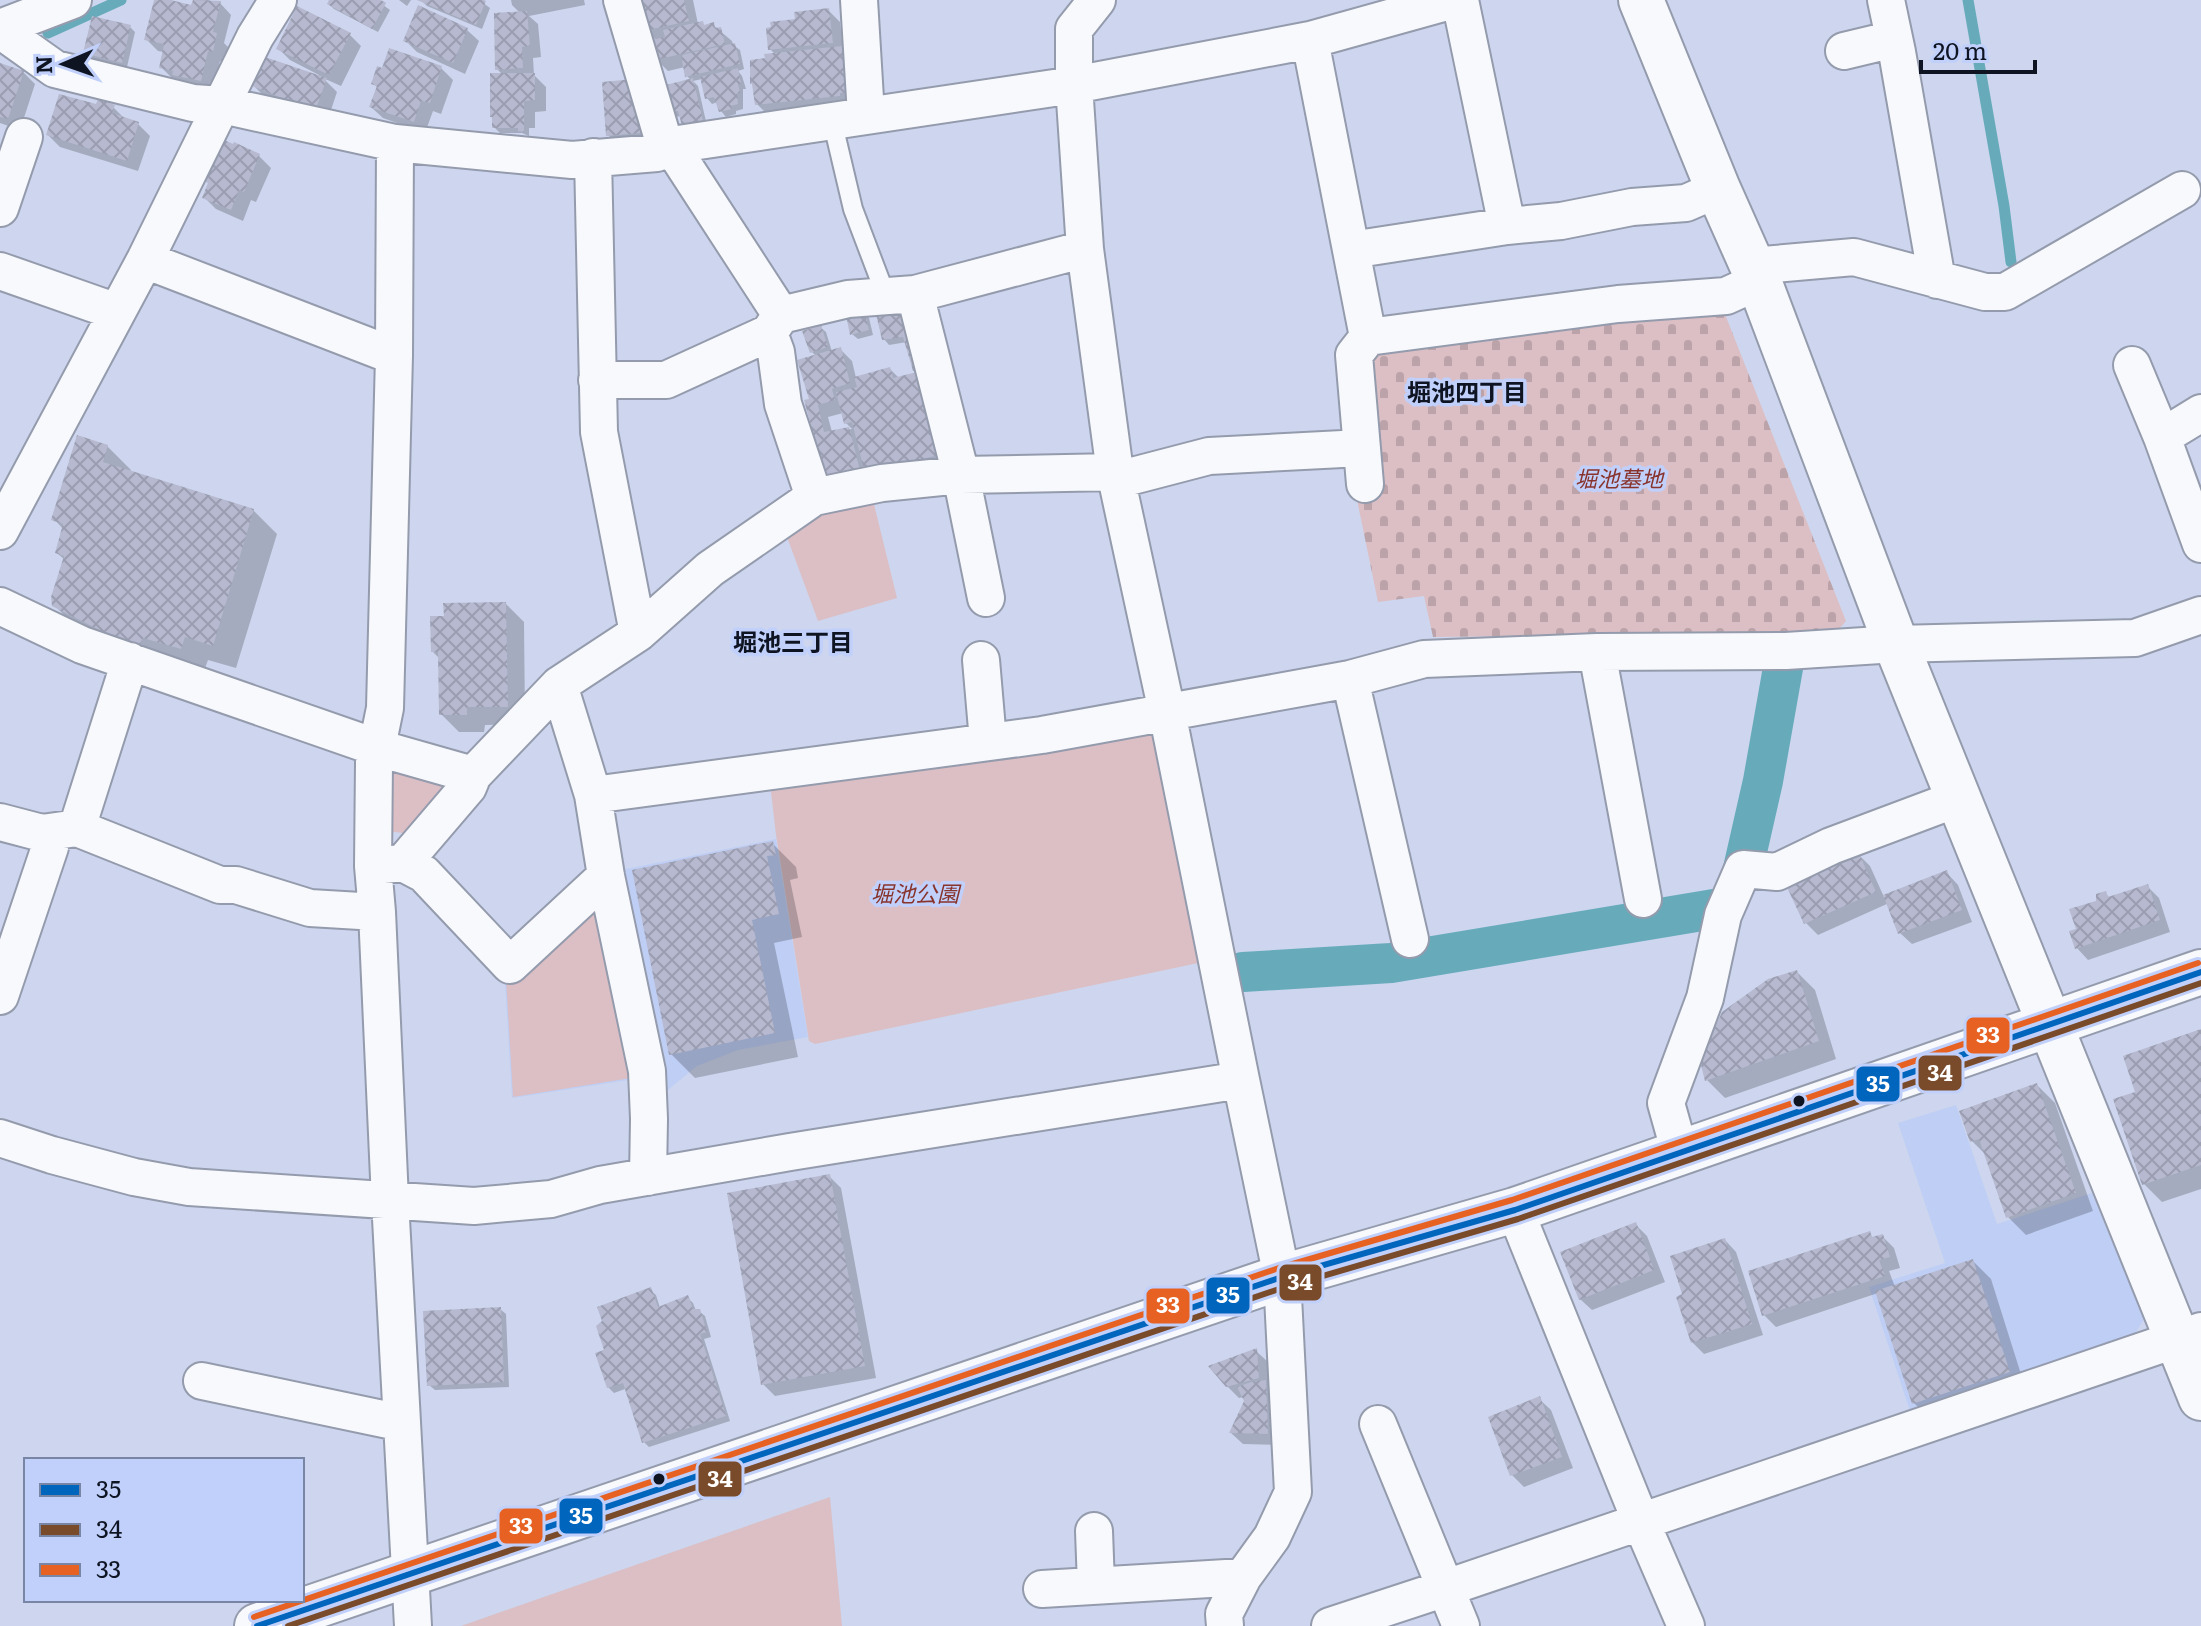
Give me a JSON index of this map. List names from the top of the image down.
{
  "districts": ["堀池四丁目", "堀池三丁目"],
  "parks": ["堀池墓地", "堀池公園"],
  "lines": ["transit line 33", "transit line 35", "transit line 34"],
  "legend": ["35", "34", "33"],
  "scale_bar": "20 m",
  "north": "left"
}
